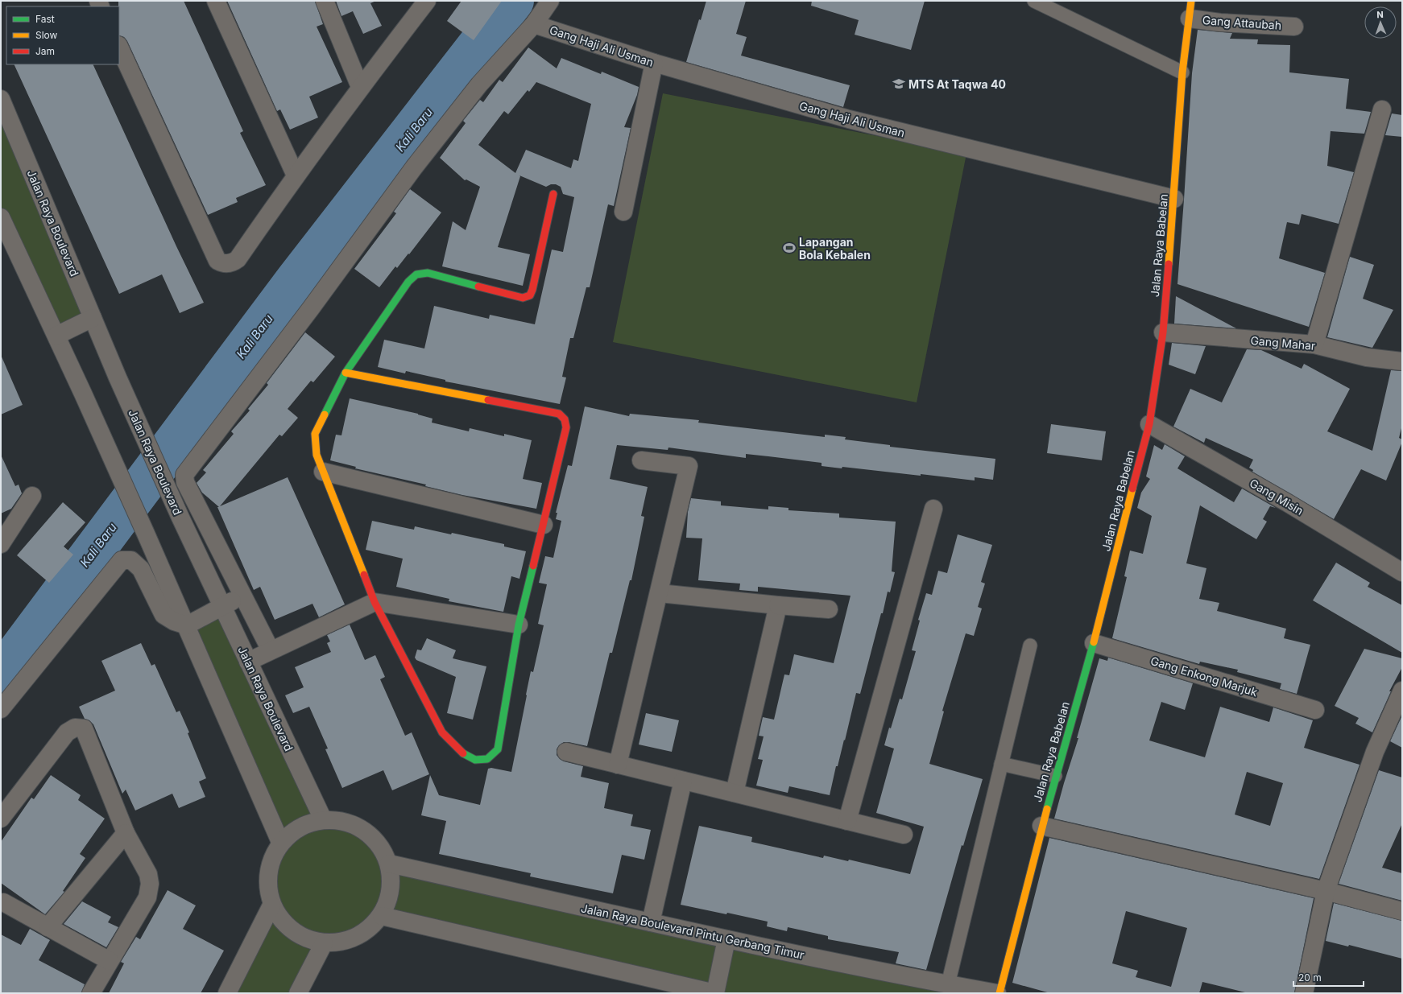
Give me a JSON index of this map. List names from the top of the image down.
{
  "streets": {
    "street": [
      "Gang Attaubah",
      "Gang Haji Ali Usman",
      "Jalan Raya Boulevard",
      "Jalan Raya Babelan",
      "Gang Mahar",
      "Gang Misin",
      "Gang Enkong Marjuk",
      "Jalan Raya Boulevard Pintu Gerbang Timur"
    ]
  },
  "crossings": [
    ["Gang Attaubah", "Jalan Raya Babelan"],
    ["Gang Haji Ali Usman", "Jalan Raya Babelan"],
    ["Jalan Raya Babelan", "Gang Mahar"],
    ["Jalan Raya Babelan", "Gang Misin"],
    ["Jalan Raya Babelan", "Gang Enkong Marjuk"],
    ["Jalan Raya Babelan", "Jalan Raya Boulevard Pintu Gerbang Timur"]
  ],
  "water": ["Kali Baru"],
  "places": {
    "school or university": ["MTS At Taqwa 40"],
    "sports": ["Lapangan Bola Kebalen"]
  },
  "legend": ["Fast", "Slow", "Jam"],
  "scale_bar": "20 m",
  "north": "top"
}
